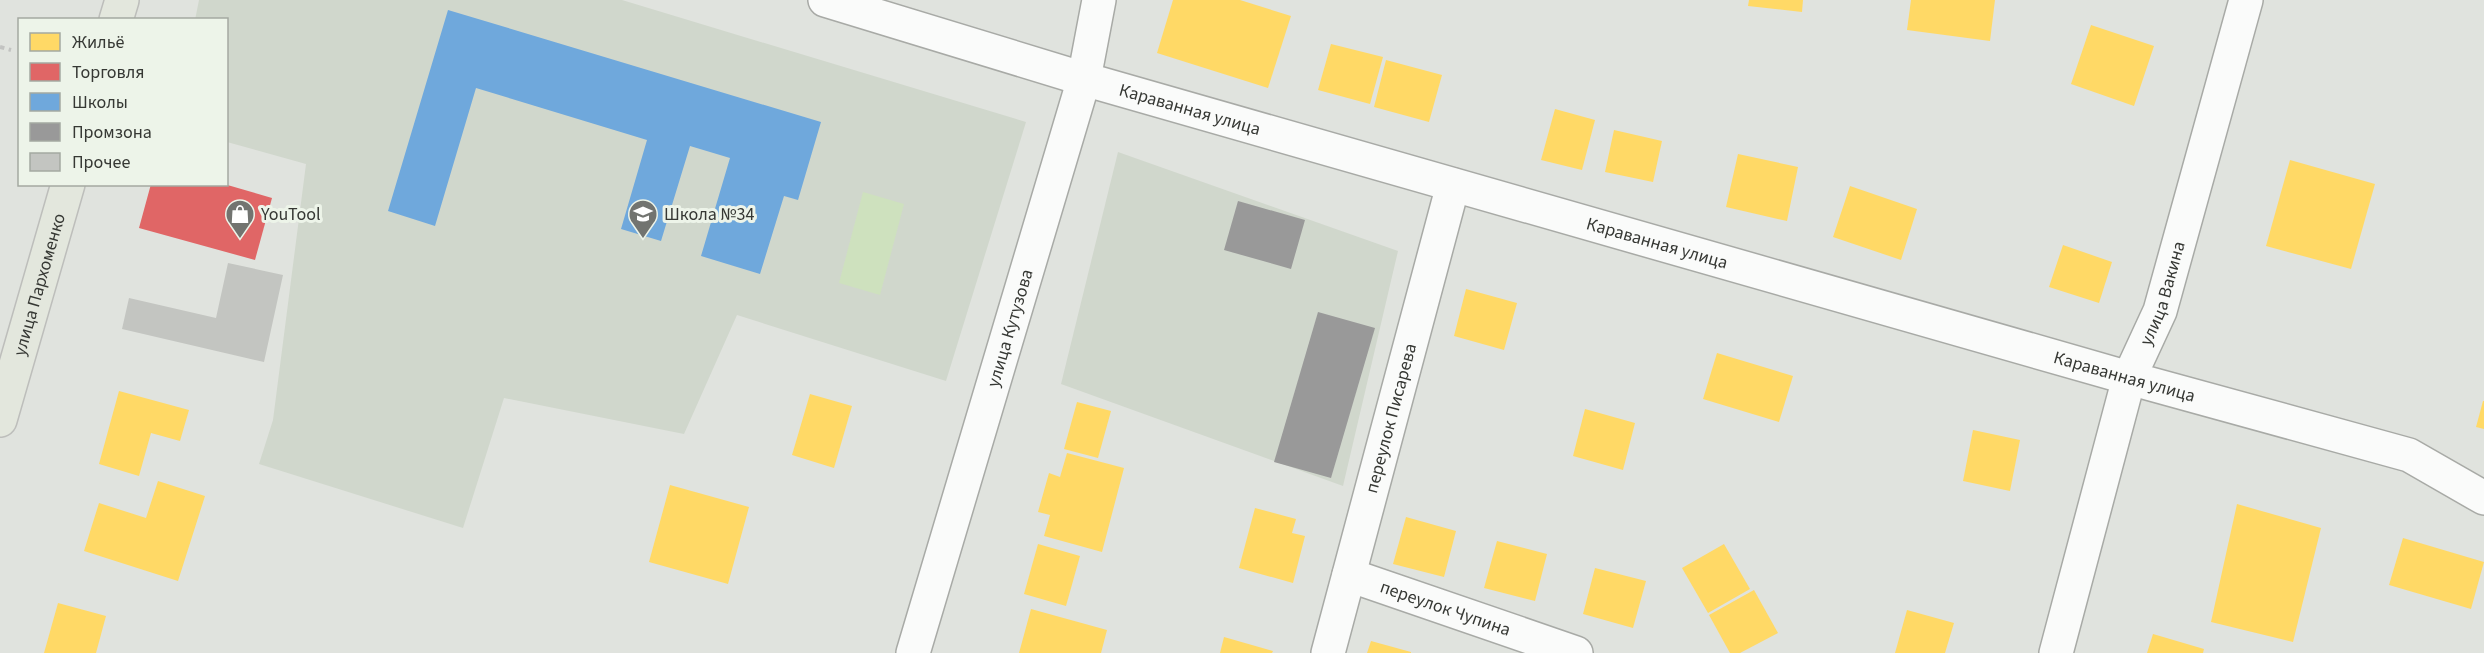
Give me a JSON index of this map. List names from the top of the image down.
{
  "streets": {
    "main road": ["улица Пархоменко"],
    "street": [
      "Караванная улица",
      "улица Вакина",
      "улица Кутузова",
      "переулок Писарева",
      "переулок Чупина"
    ]
  },
  "crossings": [
    ["Караванная улица", "улица Вакина"],
    ["Караванная улица", "улица Кутузова"],
    ["Караванная улица", "переулок Писарева"],
    ["переулок Писарева", "переулок Чупина"]
  ],
  "places": {
    "shop": ["YouTool"],
    "school or university": ["Школа №34"]
  },
  "legend": [
    "Жильё",
    "Торговля",
    "Школы",
    "Промзона",
    "Прочее"
  ]
}
